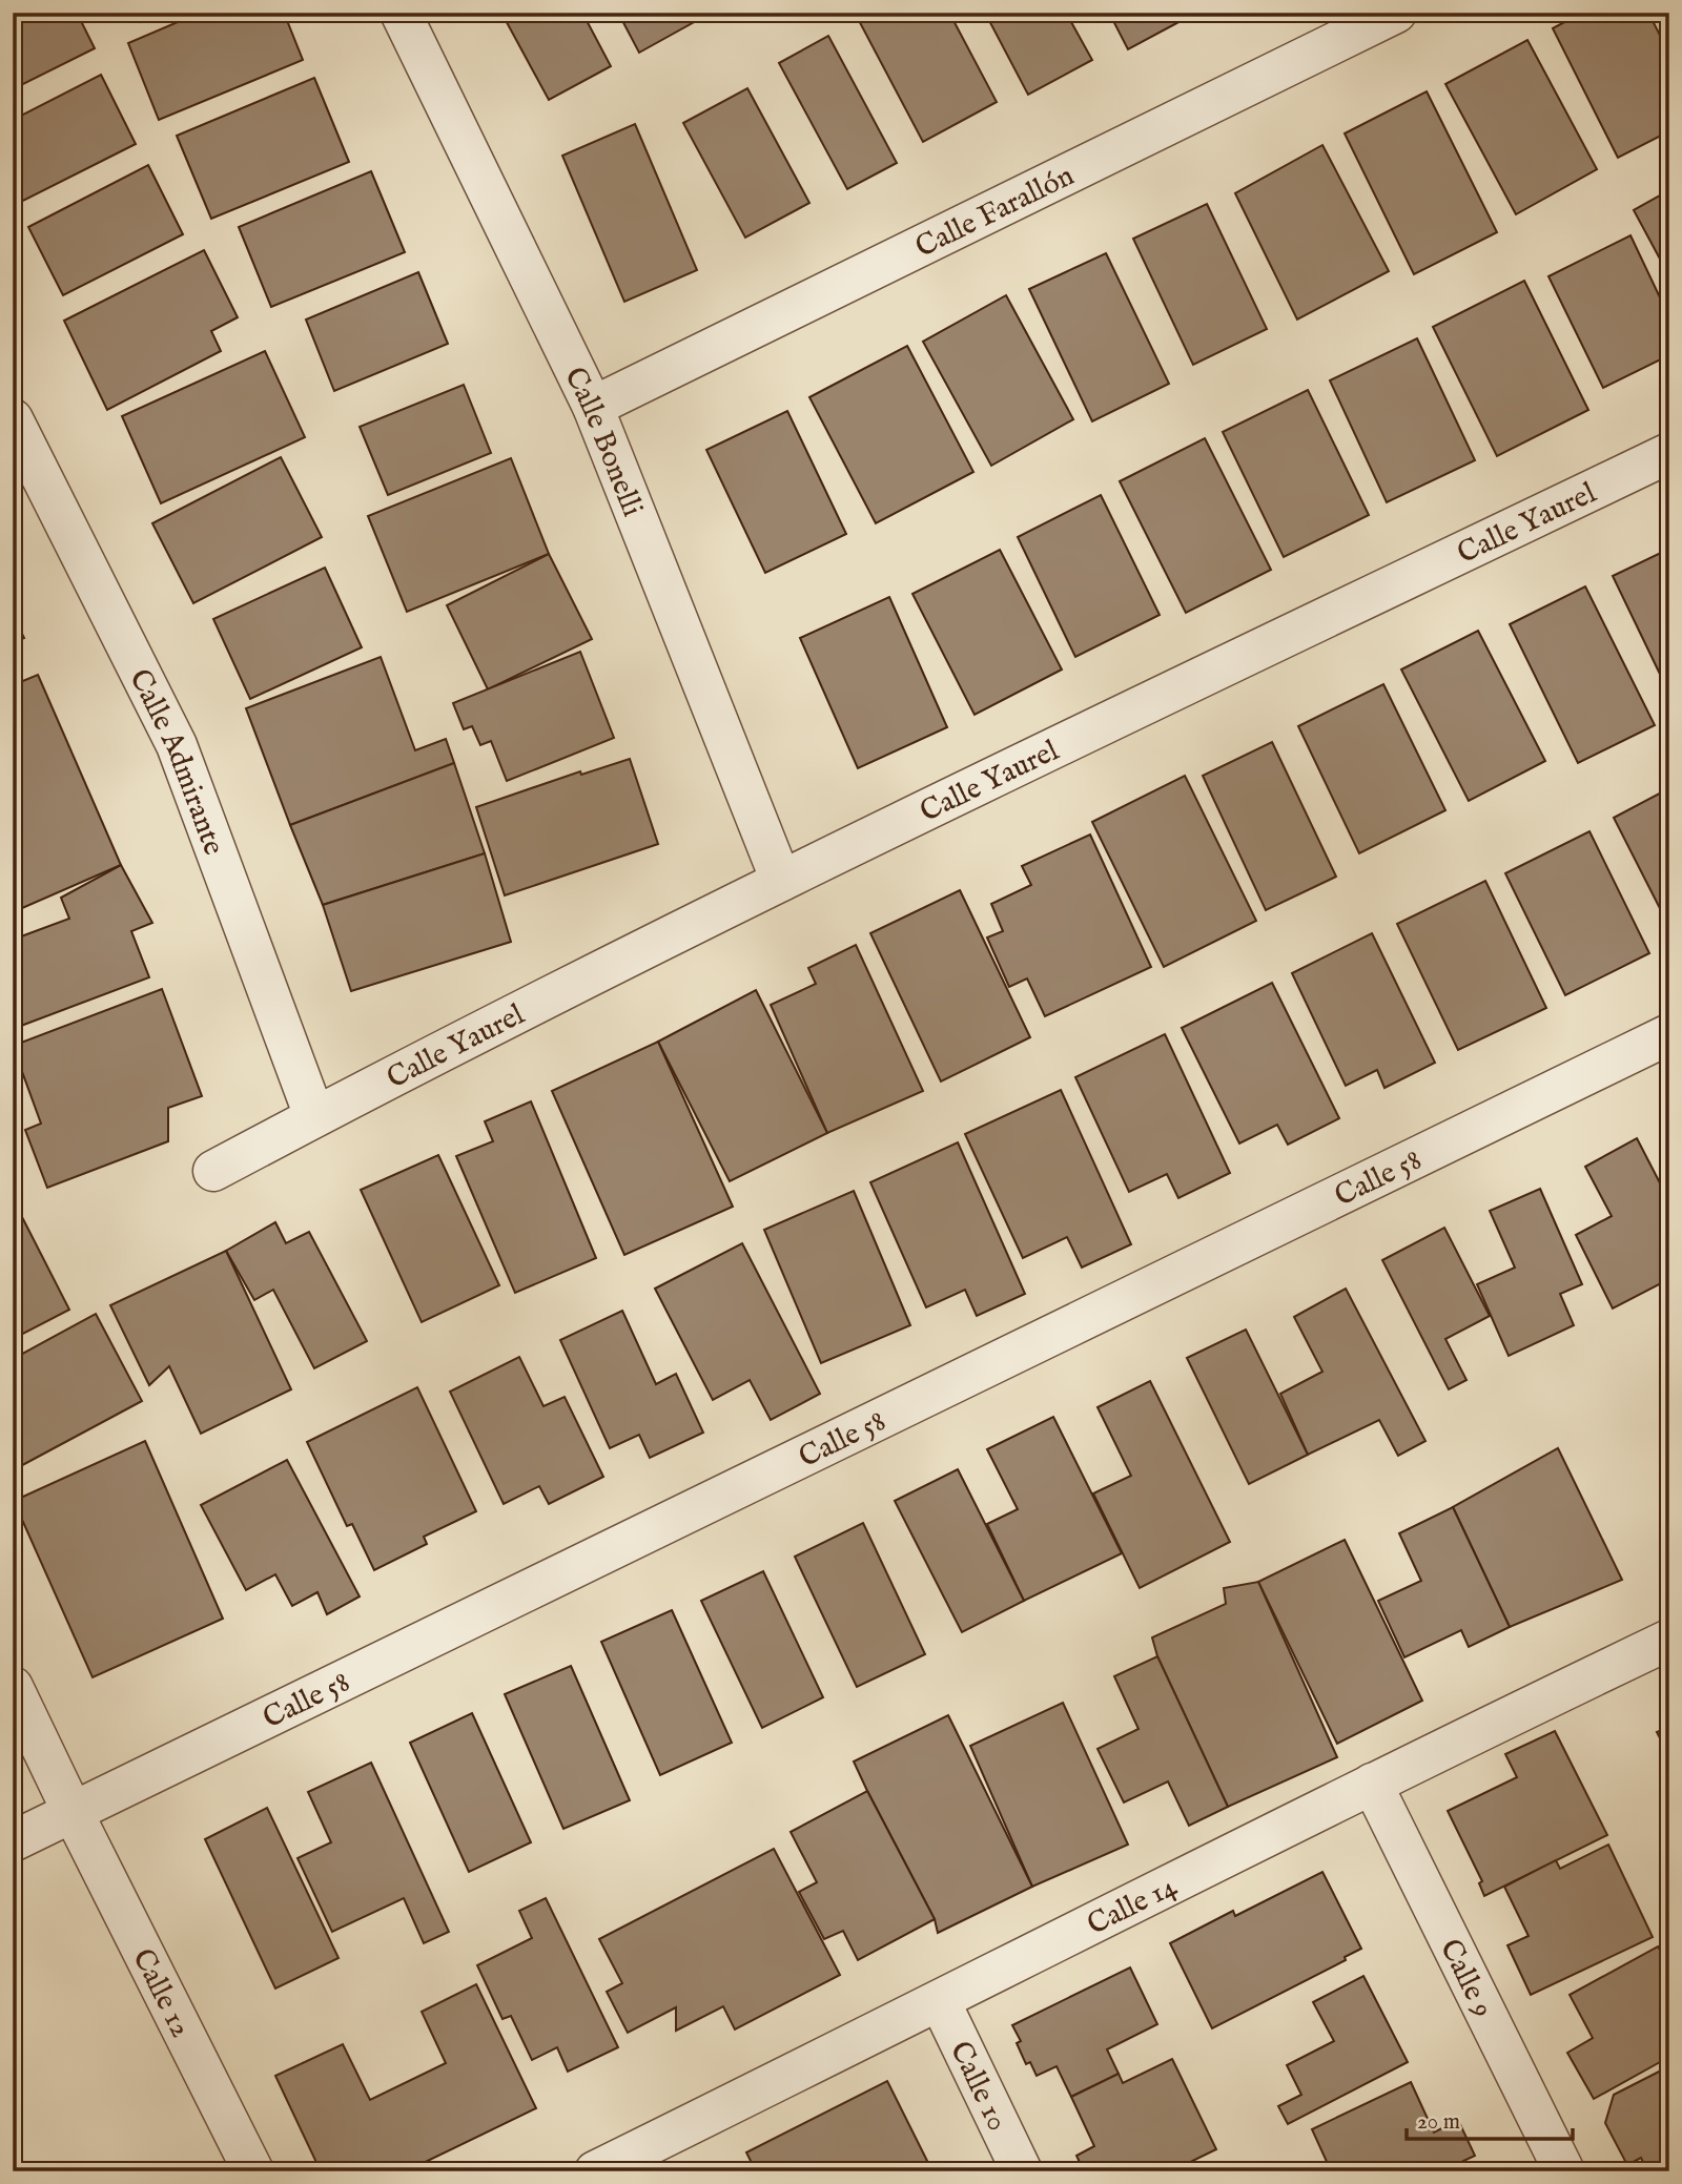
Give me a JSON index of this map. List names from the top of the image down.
{
  "streets": {
    "street": [
      "Calle Farallón",
      "Calle Bonelli",
      "Calle Yaurel",
      "Calle Admirante",
      "Calle 58",
      "Calle 14",
      "Calle 9",
      "Calle 12",
      "Calle 10"
    ]
  },
  "crossings": [
    ["Calle Farallón", "Calle Bonelli"],
    ["Calle Bonelli", "Calle Yaurel"],
    ["Calle Yaurel", "Calle Admirante"],
    ["Calle 58", "Calle 12"],
    ["Calle 14", "Calle 9"],
    ["Calle 14", "Calle 10"]
  ],
  "scale_bar": "20 m"
}
